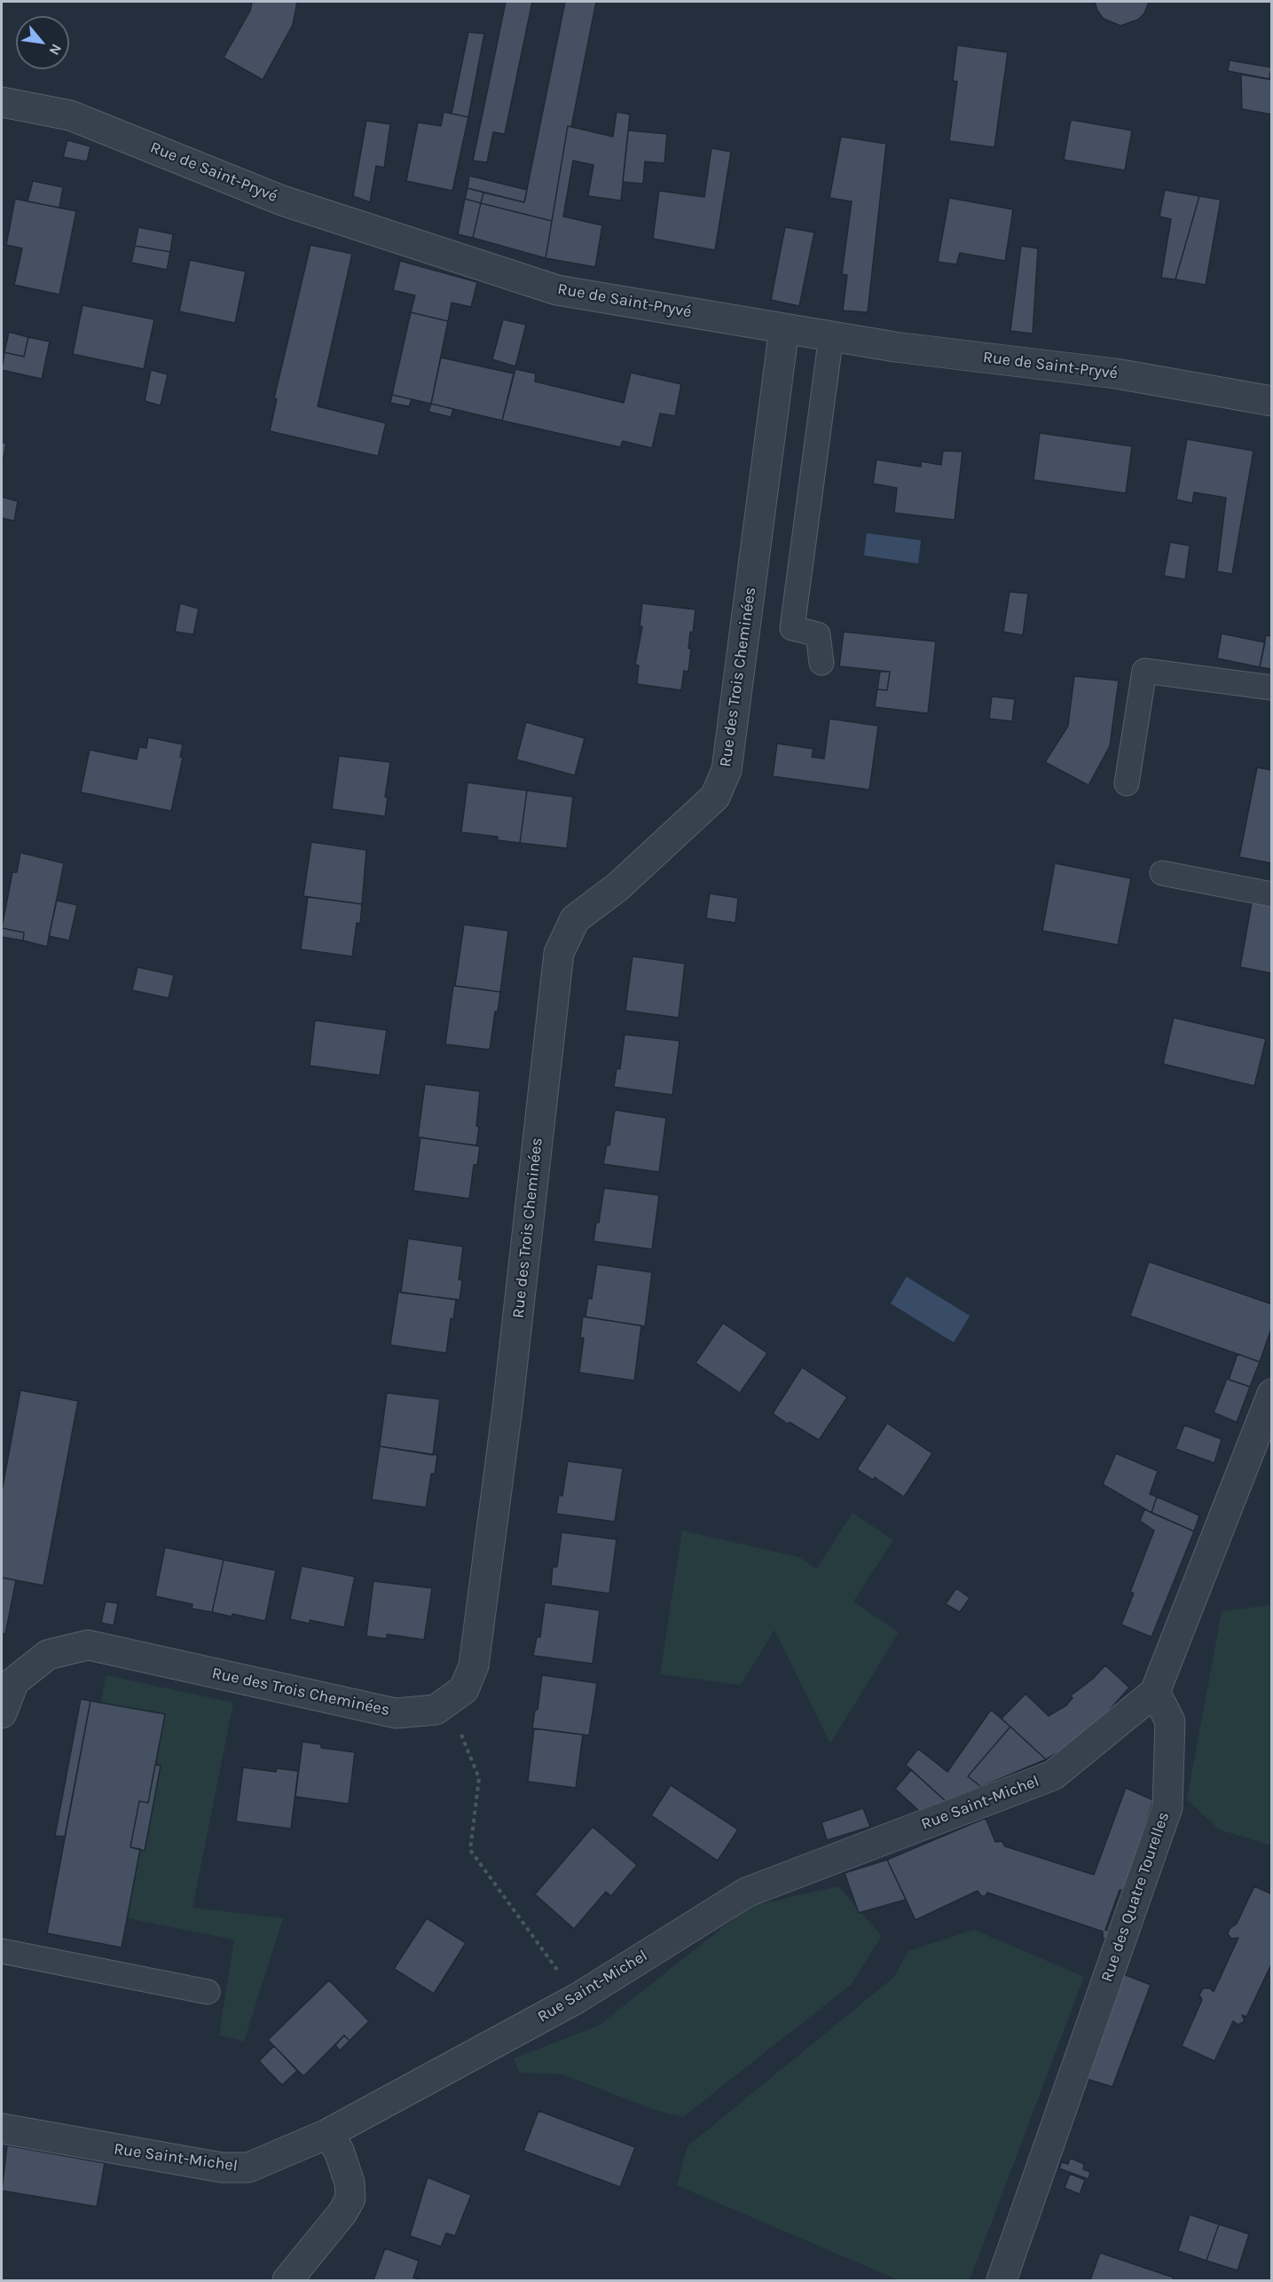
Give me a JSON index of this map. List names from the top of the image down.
{
  "streets": {
    "street": [
      "Rue de Saint-Pryvé",
      "Rue des Trois Cheminées",
      "Rue Saint-Michel",
      "Rue des Quatre Tourelles"
    ]
  },
  "crossings": [
    ["Rue de Saint-Pryvé", "Rue des Trois Cheminées"],
    ["Rue Saint-Michel", "Rue des Quatre Tourelles"]
  ],
  "north": "bottom right"
}
